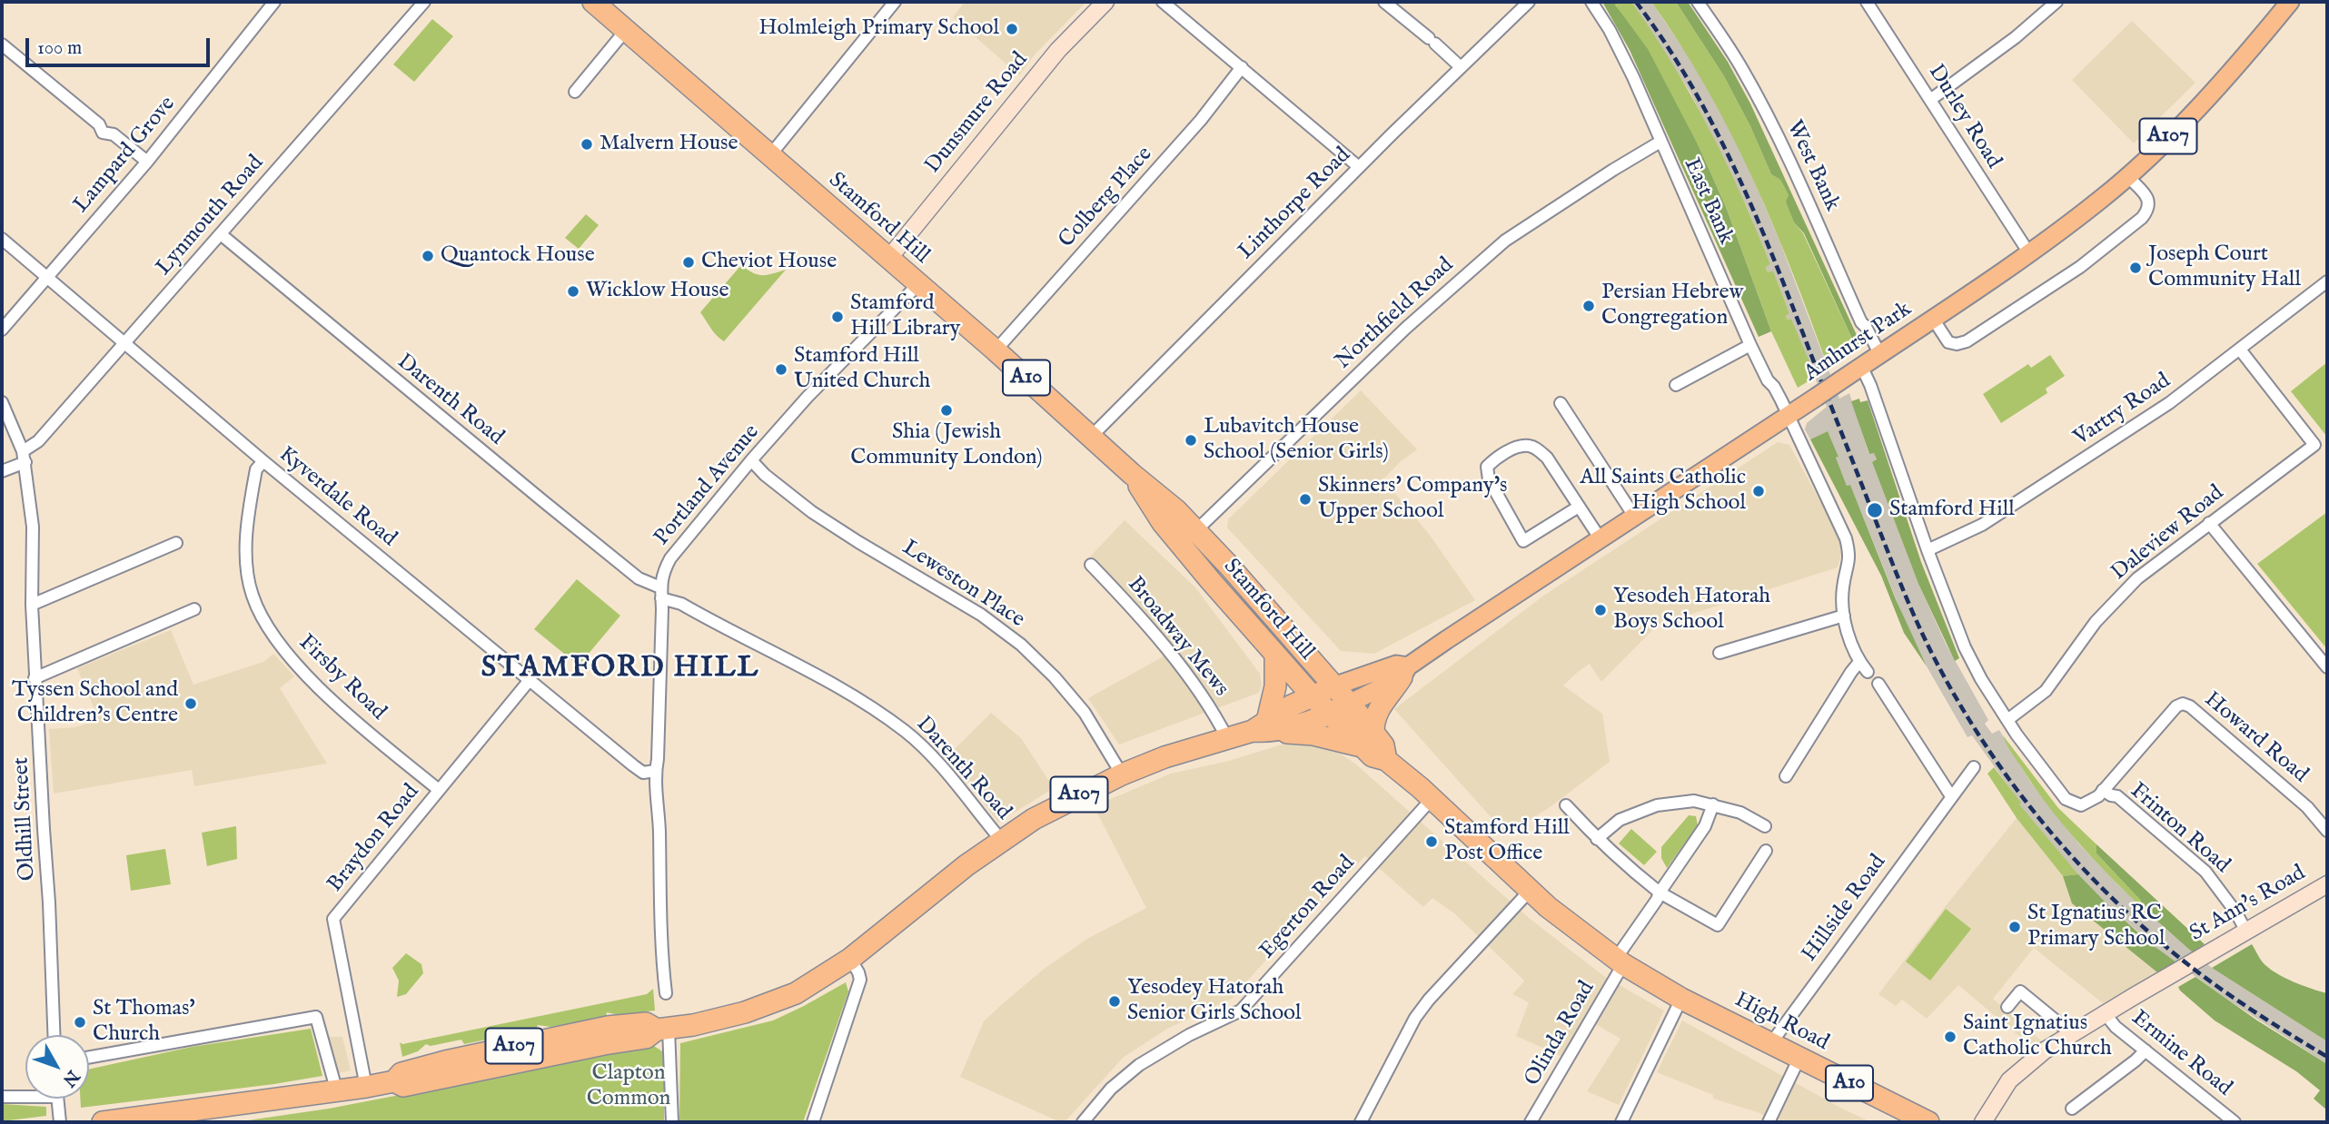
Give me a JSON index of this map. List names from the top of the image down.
{
  "streets": {
    "highway": [
      "A107",
      "Stamford Hill",
      "A10",
      "High Road"
    ],
    "main road": ["Dunsmure Road", "Amhurst Park", "St Ann's Road"],
    "street": [
      "Durley Road",
      "Lampard Grove",
      "West Bank",
      "Colberg Place",
      "East Bank",
      "Linthorpe Road",
      "Lynmouth Road",
      "Northfield Road",
      "Darenth Road",
      "Vartry Road",
      "Portland Avenue",
      "Kyverdale Road",
      "Daleview Road",
      "Leweston Place",
      "Broadway Mews",
      "Firsby Road",
      "Howard Road",
      "Oldhill Street",
      "Frinton Road",
      "Braydon Road",
      "Egerton Road",
      "Hillside Road",
      "Olinda Road",
      "Ermine Road"
    ]
  },
  "crossings": [
    ["Dunsmure Road", "Stamford Hill"],
    ["Durley Road", "Amhurst Park"],
    ["A107", "Stamford Hill"],
    ["A107", "Amhurst Park"],
    ["A107", "Darenth Road"],
    ["A107", "Leweston Place"],
    ["A107", "Broadway Mews"],
    ["A107", "Braydon Road"],
    ["Lampard Grove", "Kyverdale Road"],
    ["West Bank", "Amhurst Park"],
    ["Colberg Place", "Stamford Hill"],
    ["East Bank", "Northfield Road"],
    ["East Bank", "Amhurst Park"],
    ["Linthorpe Road", "Stamford Hill"],
    ["Lynmouth Road", "Darenth Road"],
    ["Lynmouth Road", "Kyverdale Road"],
    ["Lynmouth Road", "Oldhill Street"],
    ["Stamford Hill", "Northfield Road"],
    ["Stamford Hill", "Amhurst Park"],
    ["Stamford Hill", "Portland Avenue"],
    ["Stamford Hill", "Egerton Road"],
    ["Stamford Hill", "High Road"],
    ["Stamford Hill", "Olinda Road"],
    ["Darenth Road", "Portland Avenue"],
    ["Vartry Road", "Daleview Road"],
    ["Portland Avenue", "Kyverdale Road"],
    ["Portland Avenue", "Leweston Place"],
    ["Kyverdale Road", "Firsby Road"],
    ["Kyverdale Road", "Braydon Road"],
    ["Firsby Road", "Braydon Road"],
    ["Howard Road", "Frinton Road"],
    ["Frinton Road", "St Ann's Road"],
    ["St Ann's Road", "Ermine Road"],
    ["Hillside Road", "High Road"]
  ],
  "districts": ["STAMFORD HILL"],
  "parks": ["Clapton Common"],
  "places": [
    "Holmleigh Primary School",
    "Malvern House",
    "Quantock House",
    "Cheviot House",
    "Joseph Court Community Hall",
    "Wicklow House",
    "Persian Hebrew Congregation",
    "Stamford Hill Library",
    "Stamford Hill United Church",
    "Shia (Jewish Community London)",
    "Lubavitch House School (Senior Girls)",
    "All Saints Catholic High School",
    "Skinners' Company's Upper School",
    "Stamford Hill",
    "Yesodeh Hatorah Boys School",
    "Tyssen School and Children's Centre",
    "Stamford Hill Post Office",
    "St Ignatius RC Primary School",
    "Yesodey Hatorah Senior Girls School",
    "St Thomas' Church",
    "Saint Ignatius Catholic Church"
  ],
  "scale_bar": "100 m",
  "north": "bottom right"
}
